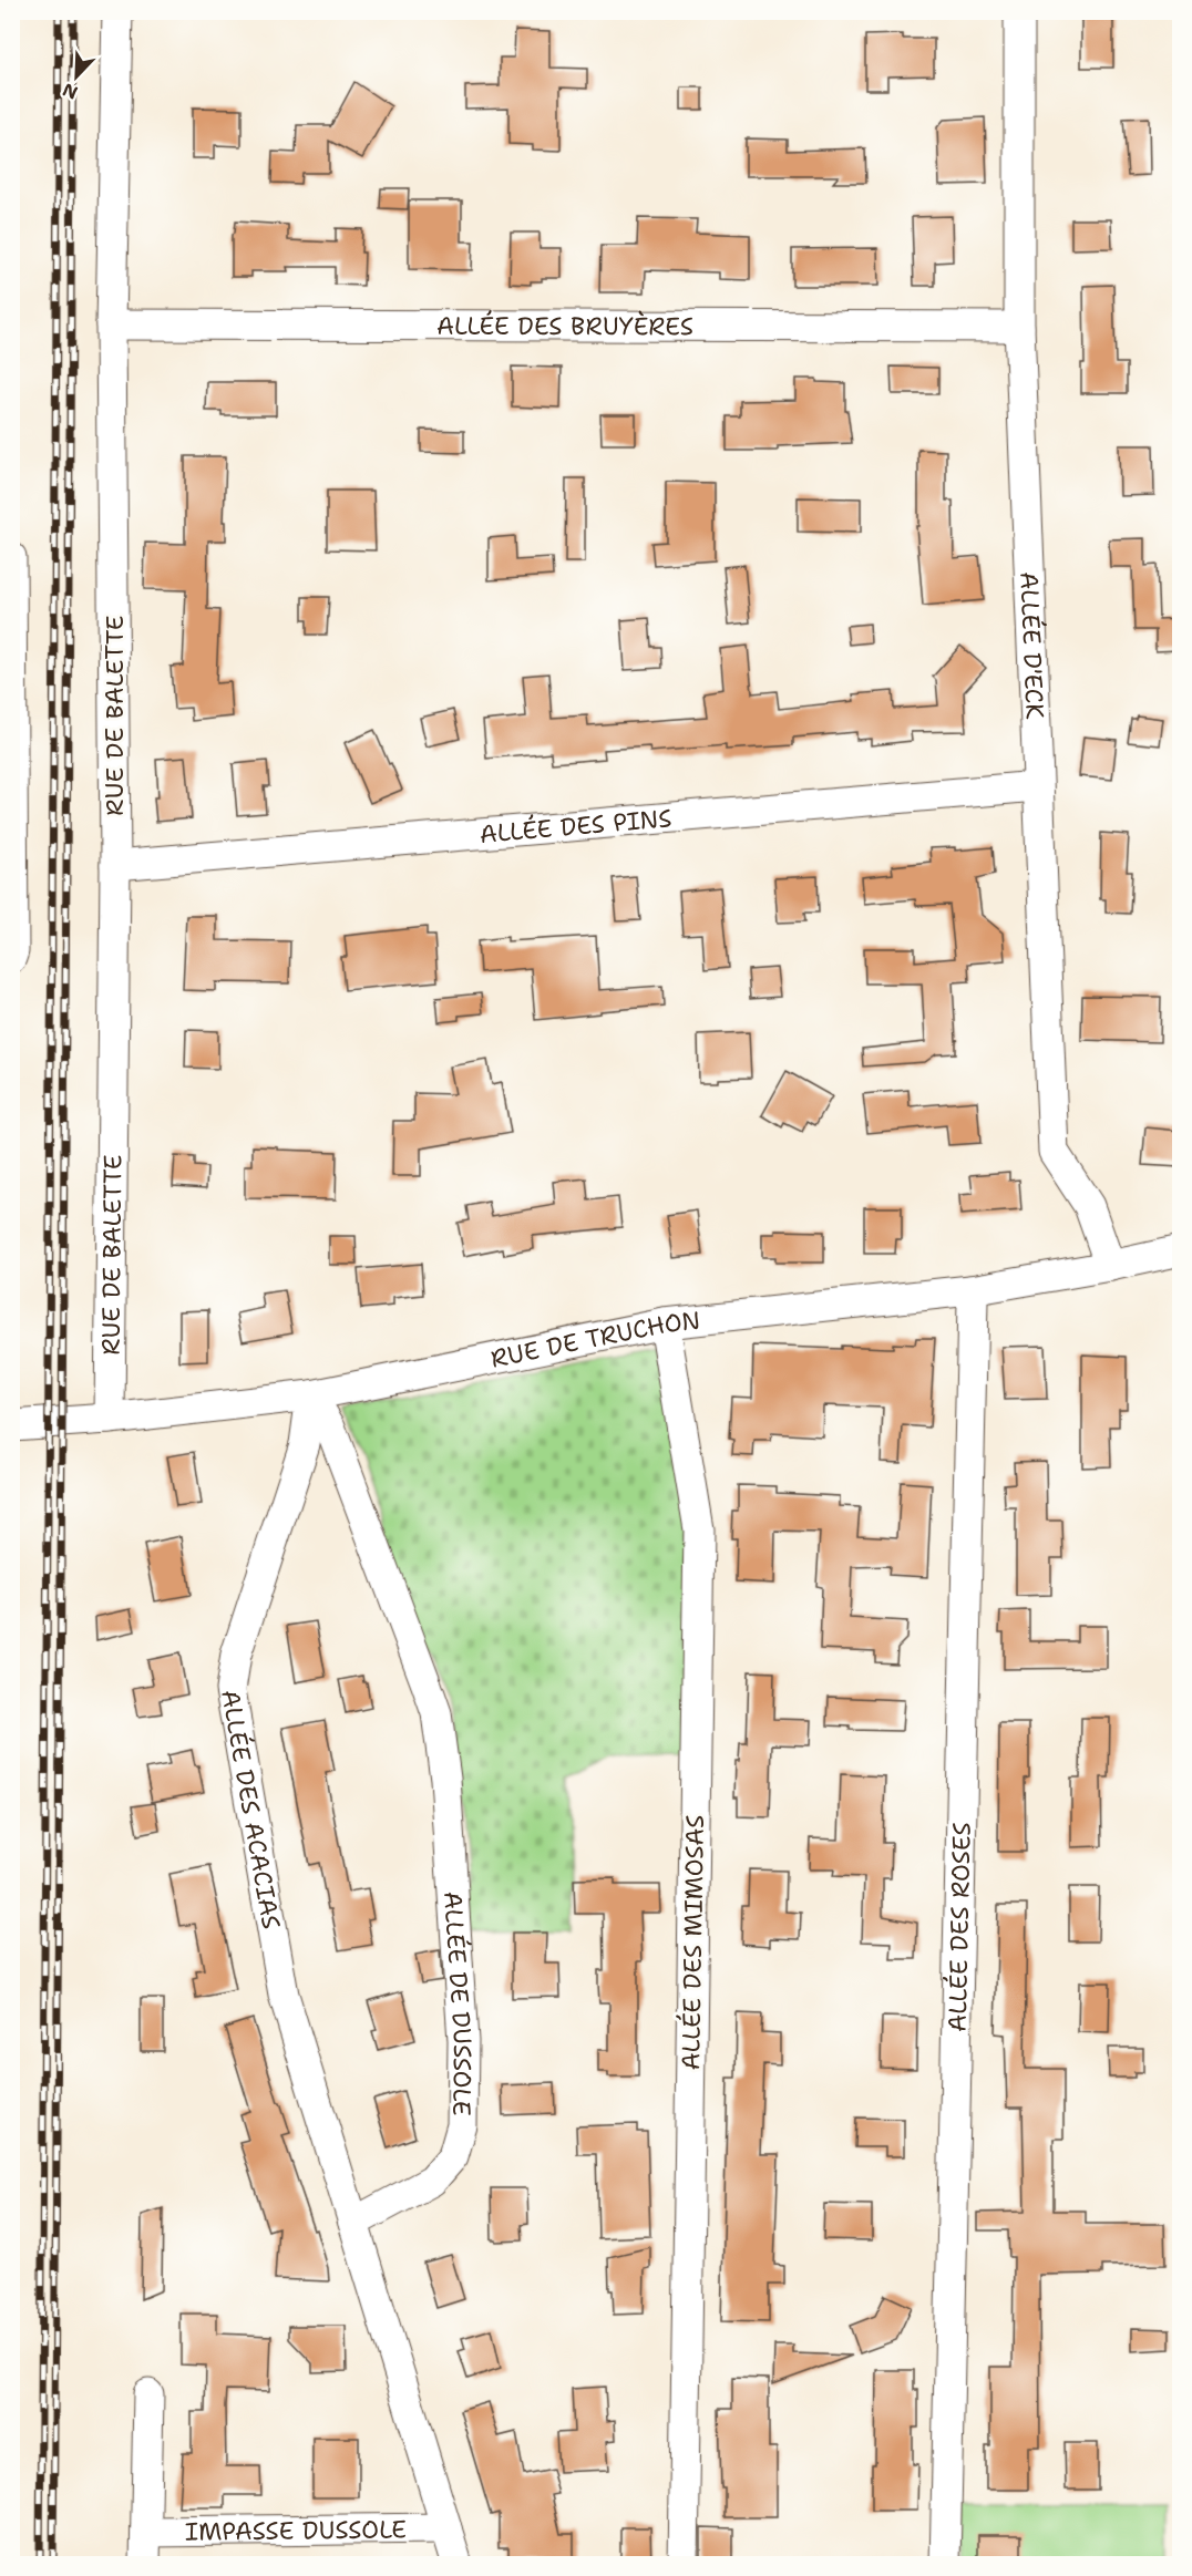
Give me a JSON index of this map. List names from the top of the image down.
{
  "streets": {
    "street": [
      "ALLÉE DES BRUYÈRES",
      "ALLÉE D'ECK",
      "RUE DE BALETTE",
      "ALLÉE DES PINS",
      "RUE DE TRUCHON",
      "ALLÉE DES ACACIAS",
      "ALLÉE DES ROSES",
      "ALLÉE DES MIMOSAS",
      "ALLÉE DE DUSSOLE",
      "IMPASSE DUSSOLE"
    ]
  },
  "crossings": [
    ["ALLÉE DES BRUYÈRES", "ALLÉE D'ECK"],
    ["ALLÉE DES BRUYÈRES", "RUE DE BALETTE"],
    ["ALLÉE D'ECK", "ALLÉE DES PINS"],
    ["ALLÉE D'ECK", "RUE DE TRUCHON"],
    ["RUE DE BALETTE", "ALLÉE DES PINS"],
    ["RUE DE BALETTE", "RUE DE TRUCHON"],
    ["RUE DE TRUCHON", "ALLÉE DES ACACIAS"],
    ["RUE DE TRUCHON", "ALLÉE DES ROSES"],
    ["RUE DE TRUCHON", "ALLÉE DES MIMOSAS"],
    ["RUE DE TRUCHON", "ALLÉE DE DUSSOLE"],
    ["ALLÉE DES ACACIAS", "ALLÉE DE DUSSOLE"]
  ],
  "north": "bottom left"
}
